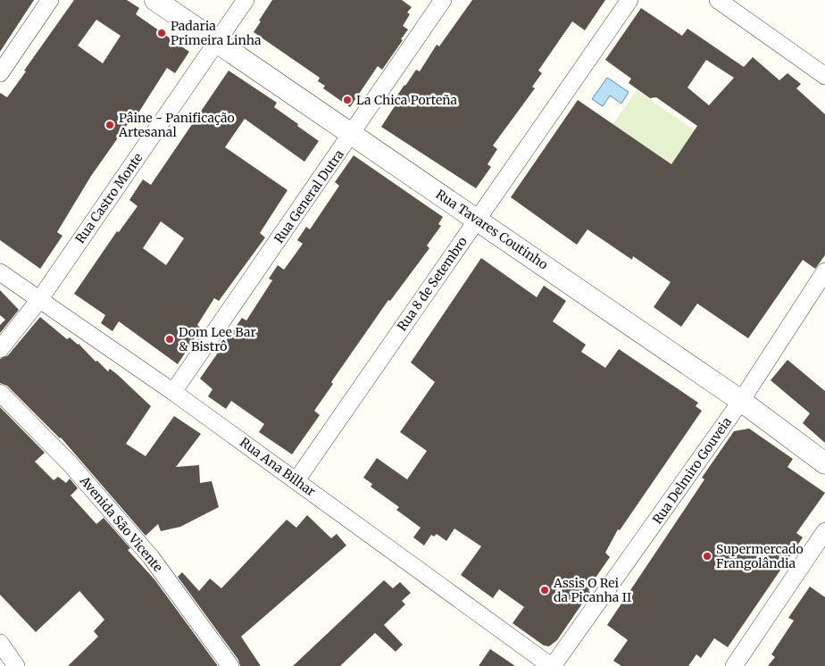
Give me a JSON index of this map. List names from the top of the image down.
{
  "streets": {
    "street": [
      "Rua General Dutra",
      "Rua Castro Monte",
      "Rua Tavares Coutinho",
      "Rua 8 de Setembro",
      "Rua Ana Bilhar",
      "Rua Delmiro Gouveia",
      "Avenida São Vicente"
    ]
  },
  "crossings": [
    ["Rua General Dutra", "Rua Tavares Coutinho"],
    ["Rua General Dutra", "Rua Ana Bilhar"],
    ["Rua Castro Monte", "Rua Tavares Coutinho"],
    ["Rua Castro Monte", "Rua Ana Bilhar"],
    ["Rua Tavares Coutinho", "Rua 8 de Setembro"],
    ["Rua Tavares Coutinho", "Rua Delmiro Gouveia"],
    ["Rua 8 de Setembro", "Rua Ana Bilhar"],
    ["Rua Ana Bilhar", "Rua Delmiro Gouveia"]
  ],
  "places": [
    "Padaria Primeira Linha",
    "La Chica Porteña",
    "Pâine - Panificação Artesanal",
    "Dom Lee Bar & Bistrô",
    "Supermercado Frangolândia",
    "Assis O Rei da Picanha II"
  ]
}
